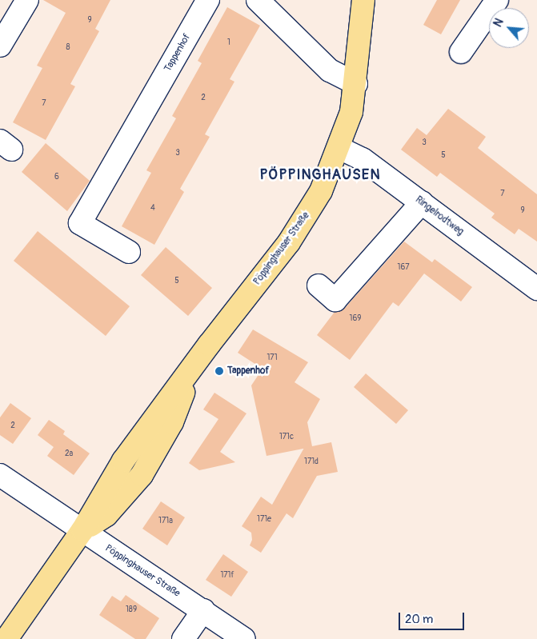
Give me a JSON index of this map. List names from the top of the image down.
{
  "streets": {
    "main road": ["Pöppinghauser Straße"],
    "street": ["Tappenhof", "Ringelrodtweg"]
  },
  "crossings": [
    ["Ringelrodtweg", "Pöppinghauser Straße"]
  ],
  "districts": ["PÖPPINGHAUSEN"],
  "places": ["Tappenhof"],
  "house_numbers": [
    "9",
    "1",
    "8",
    "2",
    "7",
    "3",
    "3",
    "5",
    "6",
    "7",
    "4",
    "9",
    "167",
    "5",
    "169",
    "171",
    "2",
    "171c",
    "2a",
    "171d",
    "171e",
    "171a",
    "171f",
    "189"
  ],
  "scale_bar": "20 m",
  "north": "top left"
}
